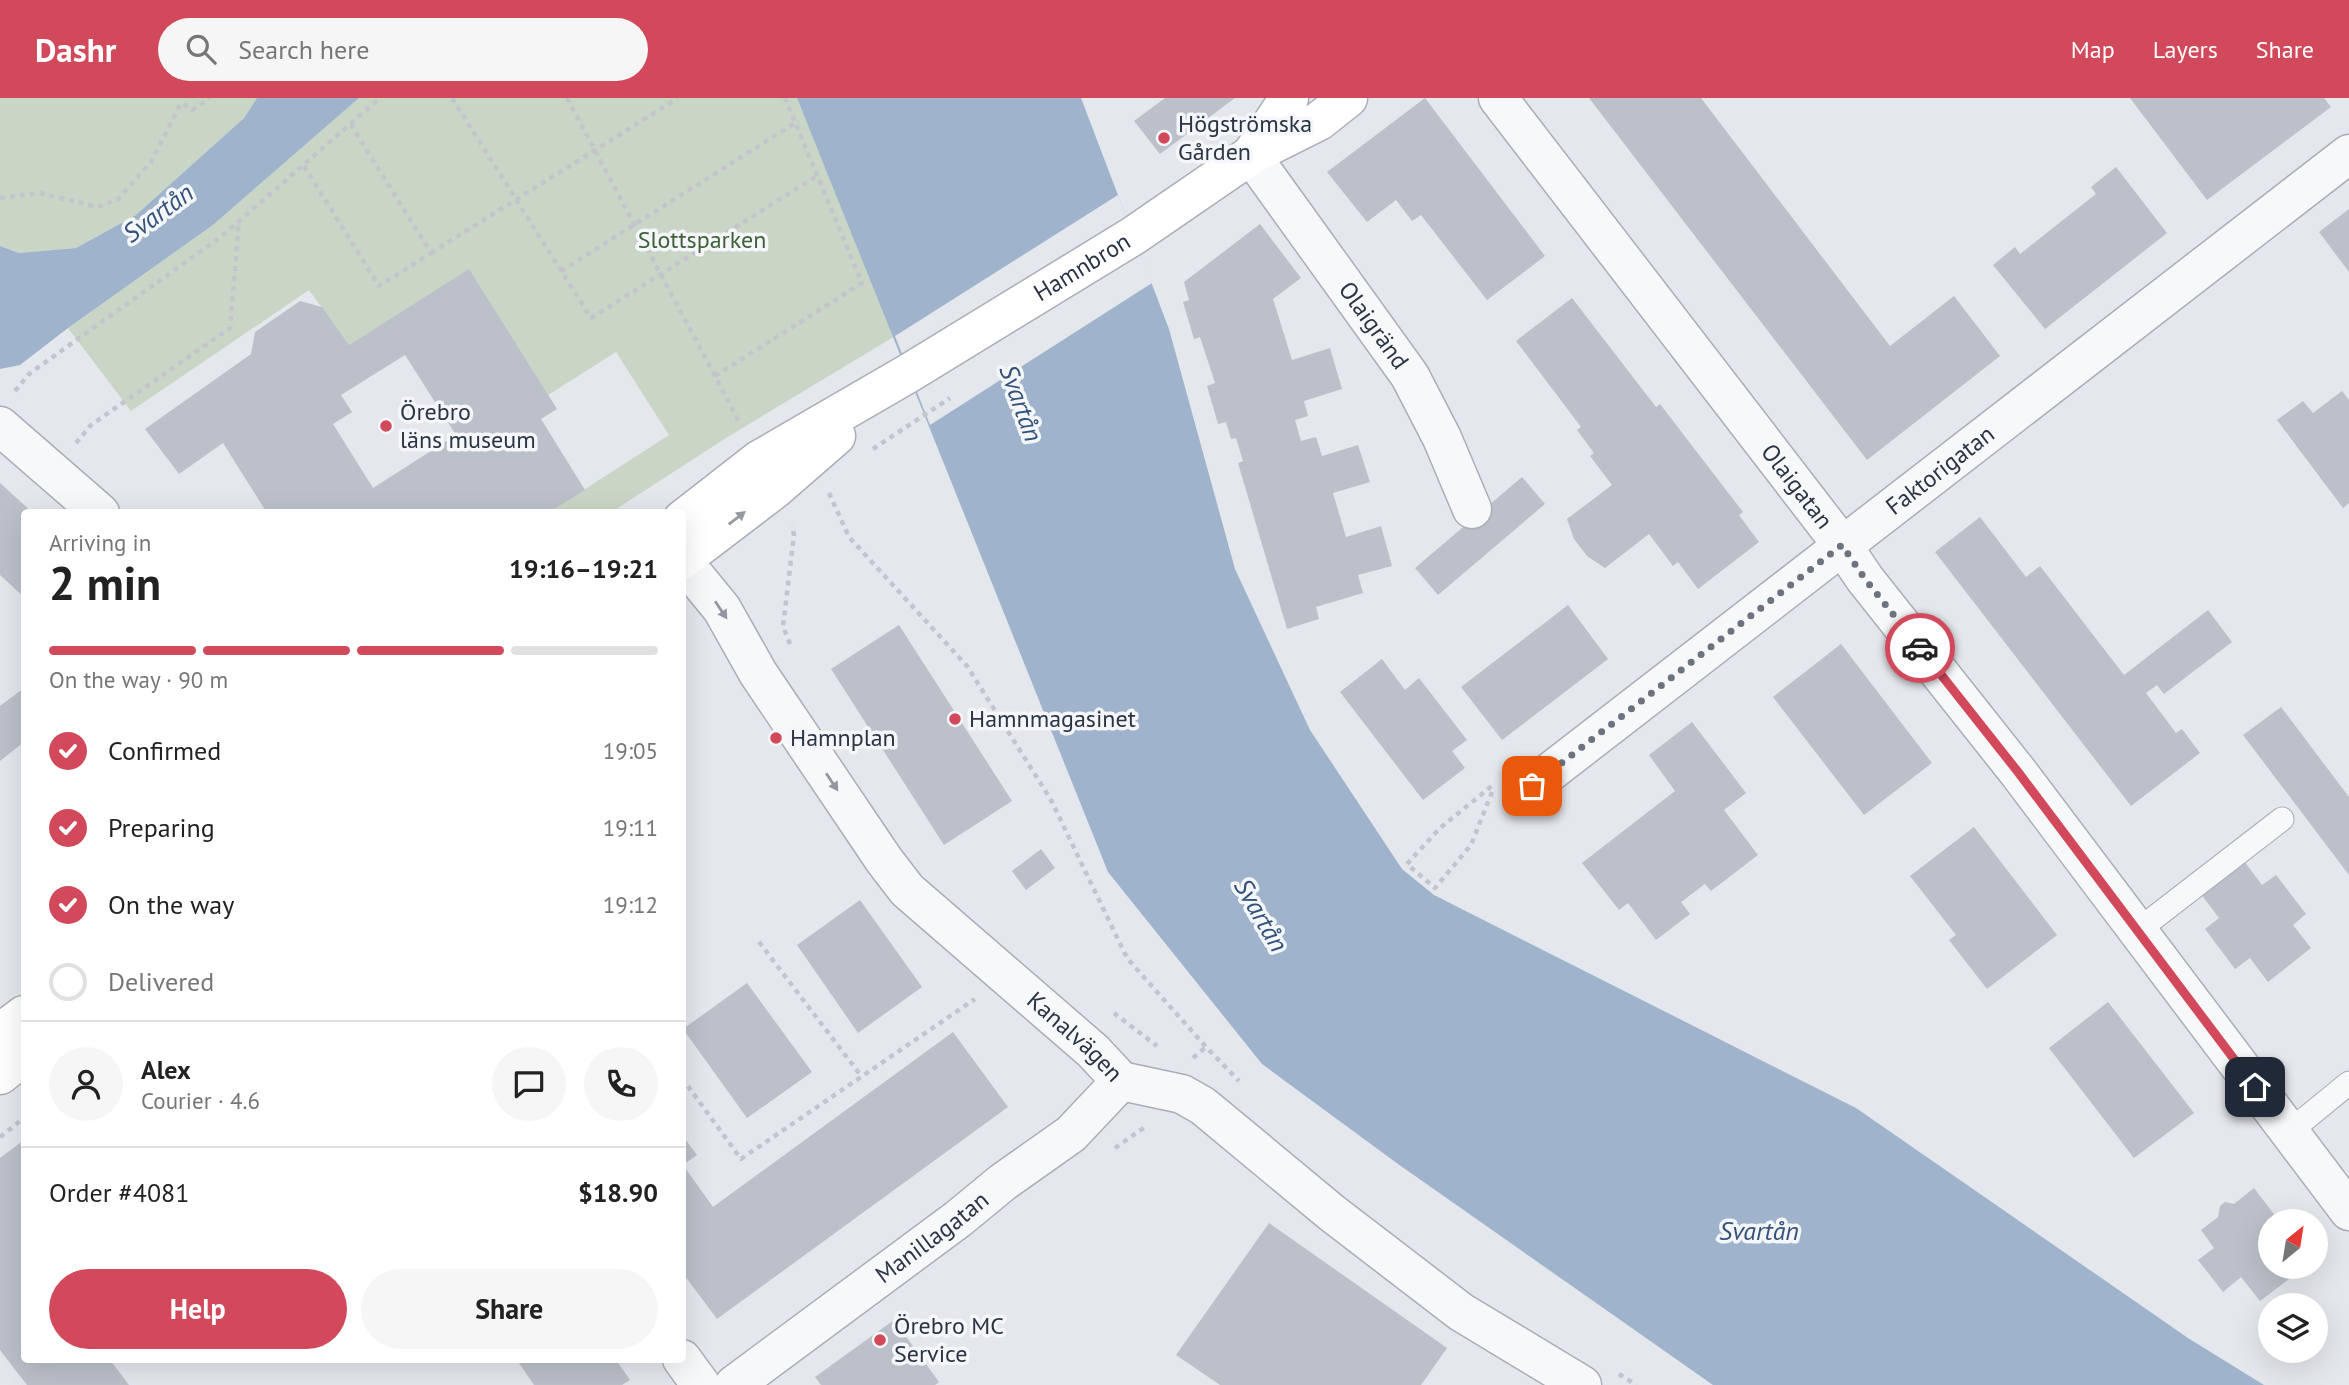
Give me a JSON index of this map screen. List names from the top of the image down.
{
  "streets": {
    "main road": ["Hamnbron"],
    "street": [
      "Olaigränd",
      "Faktorigatan",
      "Olaigatan",
      "Kanalvägen",
      "Manillagatan"
    ]
  },
  "crossings": [
    ["Hamnbron", "Olaigränd"],
    ["Faktorigatan", "Olaigatan"],
    ["Kanalvägen", "Manillagatan"]
  ],
  "one_way": ["Kanalvägen"],
  "water": ["Svartån"],
  "parks": ["Slottsparken"],
  "places": [
    "Högströmska Gården",
    "Örebro läns museum",
    "Hamnmagasinet",
    "Hamnplan",
    "Örebro MC Service"
  ],
  "north": "top right",
  "page": {
    "header": "Dashr",
    "search": "Search here",
    "nav": ["Map", "Layers", "Share"],
    "heading": ["2 min", "Arriving in", "19:16–19:21"],
    "panel": [
      "Alex",
      "Courier · 4.6",
      "Order #4081",
      "$18.90"
    ],
    "bar": "On the way · 90 m",
    "list": [
      ["Confirmed", "19:05"],
      ["Preparing", "19:11"],
      ["On the way", "19:12"],
      "Delivered"
    ],
    "buttons": ["Help", "Share"]
  }
}
